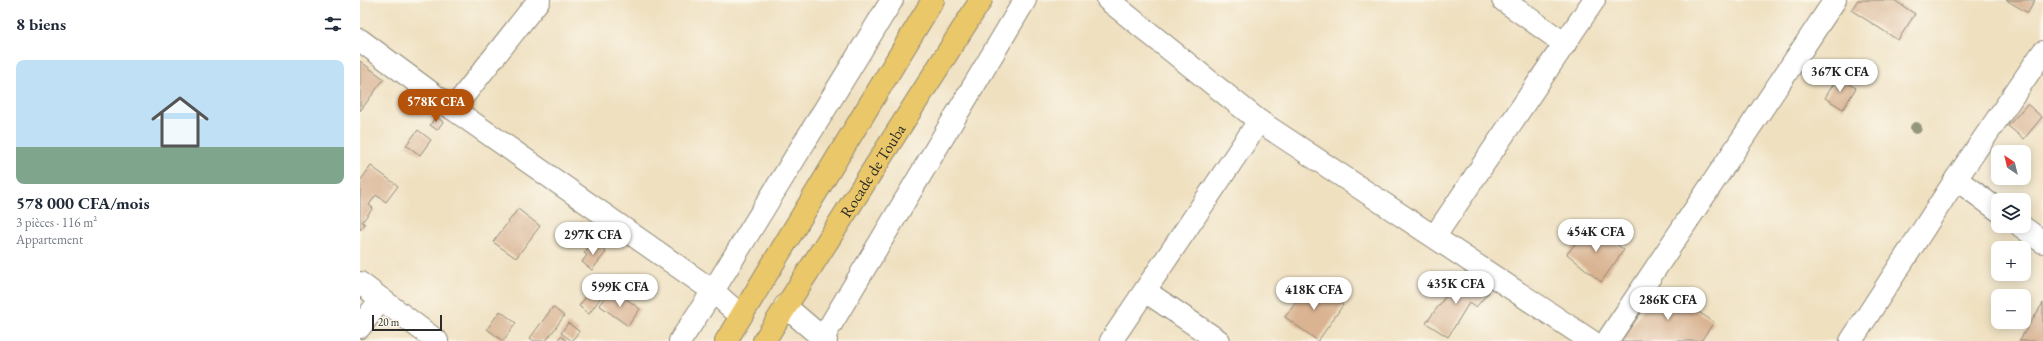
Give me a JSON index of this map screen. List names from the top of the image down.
{
  "streets": {
    "main road": ["Rocade de Touba"]
  },
  "scale_bar": "20 m",
  "north": "top left",
  "page": {
    "heading": "8 biens",
    "list": [
      {
        "name": "578 000 CFA/mois",
        "note": "3 pièces · 116 m² · Appartement"
      }
    ],
    "price": [
      "367K CFA",
      "578K CFA",
      "454K CFA",
      "297K CFA",
      "435K CFA",
      "599K CFA",
      "418K CFA",
      "286K CFA"
    ],
    "map_buttons": ["+", "−"],
    "scale": "20 m"
  }
}
